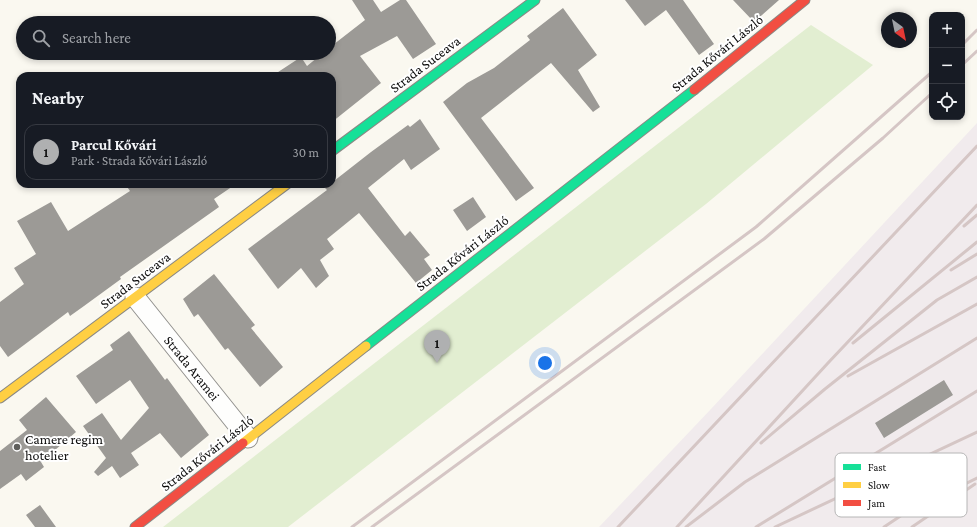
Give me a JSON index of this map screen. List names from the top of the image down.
{
  "streets": {
    "street": ["Strada Kővári László", "Strada Suceava", "Strada Aramei"]
  },
  "crossings": [
    ["Strada Kővári László", "Strada Aramei"],
    ["Strada Suceava", "Strada Aramei"]
  ],
  "places": ["Camere regim hotelier"],
  "legend": ["Fast", "Slow", "Jam"],
  "north": "bottom right",
  "page": {
    "map_buttons": ["+", "−"],
    "search": "Search here",
    "heading": "Nearby",
    "list": [
      {
        "mark": "1",
        "name": "Parcul Kővári",
        "note": "Park · Strada Kővári László",
        "value": "30 m"
      }
    ],
    "pins": "1"
  }
}
